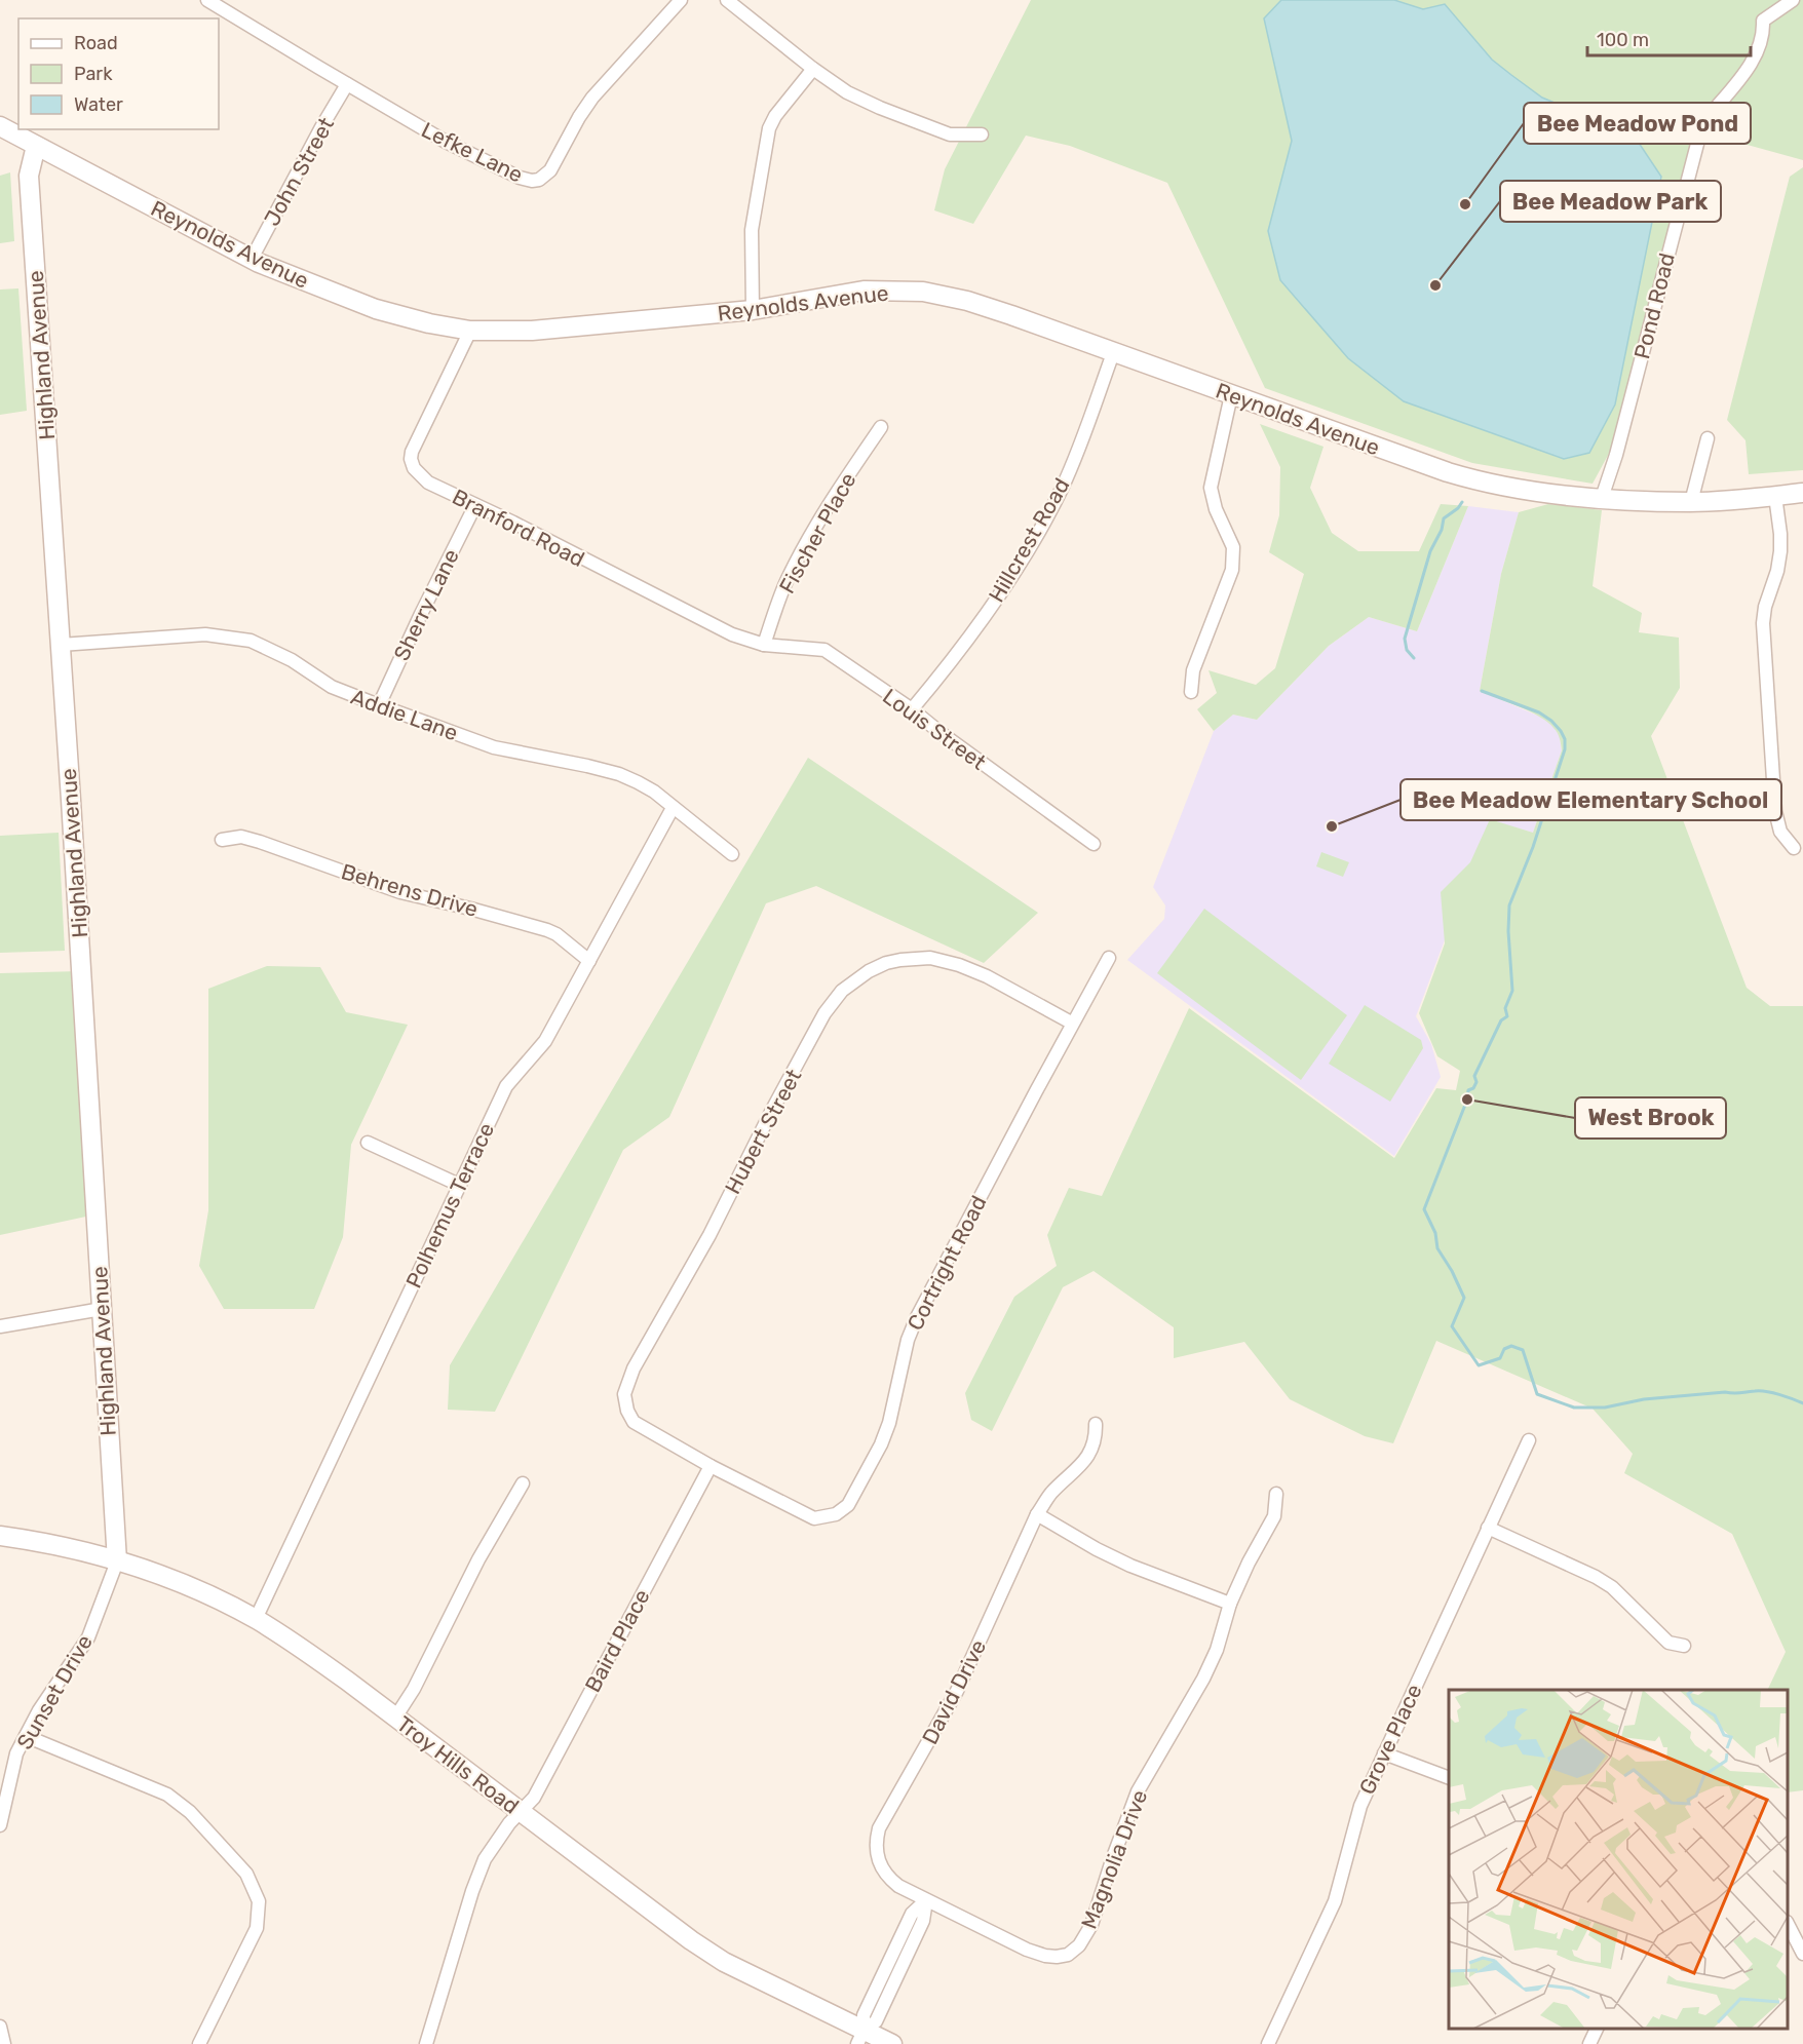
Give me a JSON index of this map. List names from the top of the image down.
{
  "streets": {
    "street": [
      "Lefke Lane",
      "John Street",
      "Reynolds Avenue",
      "Pond Road",
      "Highland Avenue",
      "Branford Road",
      "Fischer Place",
      "Hillcrest Road",
      "Sherry Lane",
      "Addie Lane",
      "Louis Street",
      "Behrens Drive",
      "Hubert Street",
      "Polhemus Terrace",
      "Cortright Road",
      "Baird Place",
      "Sunset Drive",
      "David Drive",
      "Grove Place",
      "Troy Hills Road",
      "Magnolia Drive"
    ]
  },
  "crossings": [
    ["Lefke Lane", "John Street"],
    ["John Street", "Reynolds Avenue"],
    ["Reynolds Avenue", "Pond Road"],
    ["Reynolds Avenue", "Highland Avenue"],
    ["Reynolds Avenue", "Branford Road"],
    ["Reynolds Avenue", "Hillcrest Road"],
    ["Highland Avenue", "Addie Lane"],
    ["Highland Avenue", "Sunset Drive"],
    ["Highland Avenue", "Troy Hills Road"],
    ["Branford Road", "Fischer Place"],
    ["Branford Road", "Sherry Lane"],
    ["Branford Road", "Louis Street"],
    ["Fischer Place", "Louis Street"],
    ["Hillcrest Road", "Louis Street"],
    ["Sherry Lane", "Addie Lane"],
    ["Addie Lane", "Polhemus Terrace"],
    ["Behrens Drive", "Polhemus Terrace"],
    ["Hubert Street", "Cortright Road"],
    ["Hubert Street", "Baird Place"],
    ["Polhemus Terrace", "Troy Hills Road"],
    ["Cortright Road", "Baird Place"],
    ["Baird Place", "Troy Hills Road"],
    ["Sunset Drive", "Troy Hills Road"],
    ["David Drive", "Magnolia Drive"]
  ],
  "places": [
    "Bee Meadow Pond",
    "Bee Meadow Park",
    "Bee Meadow Elementary School",
    "West Brook"
  ],
  "legend": ["Road", "Park", "Water"],
  "scale_bar": "100 m"
}
